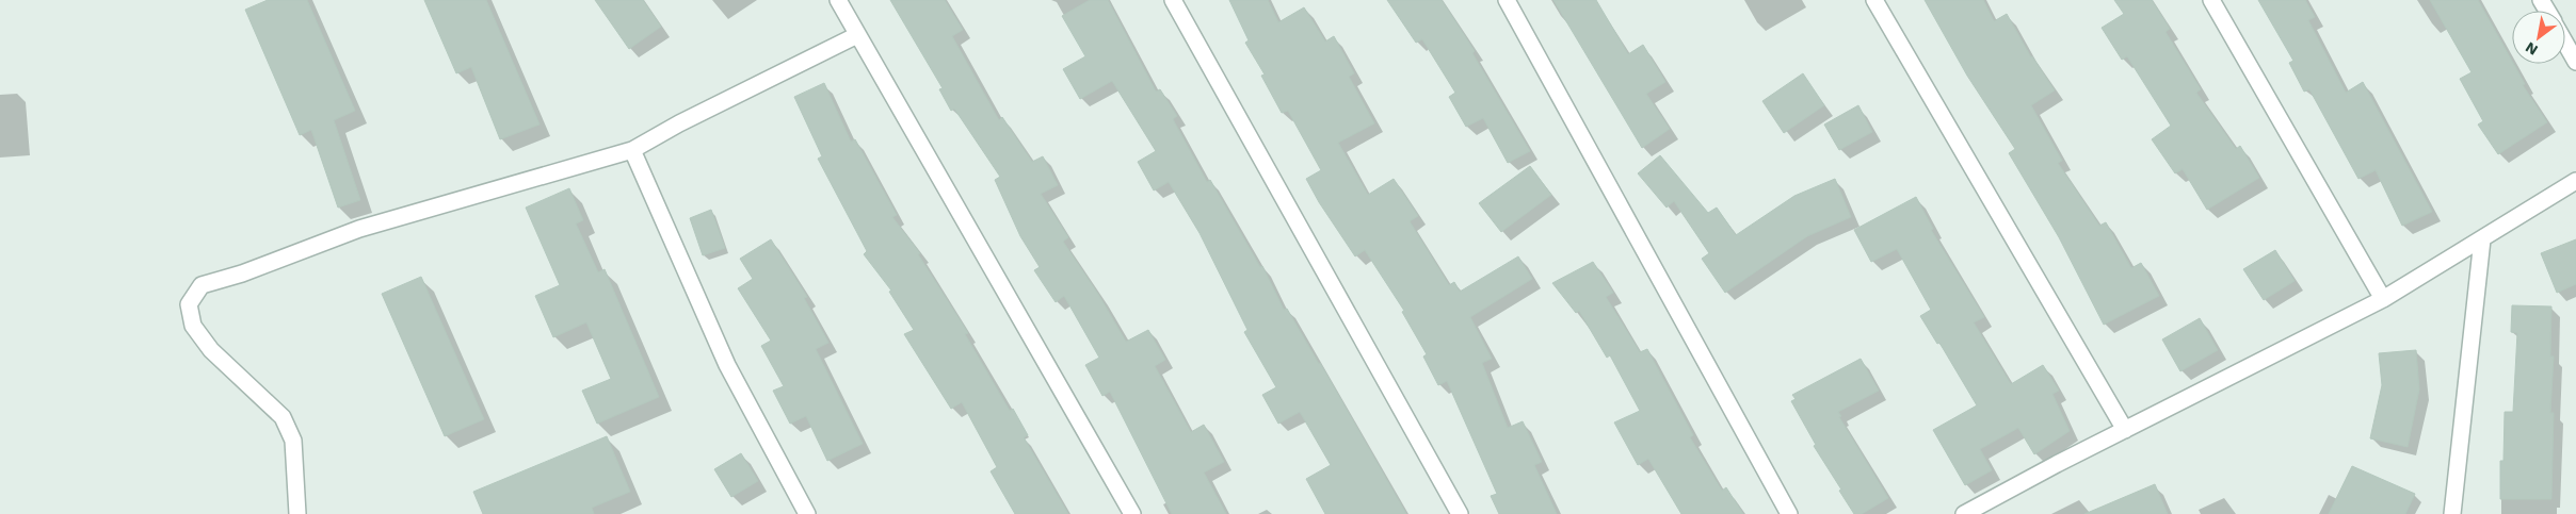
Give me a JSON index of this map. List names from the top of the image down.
{
  "north": "bottom left"
}
